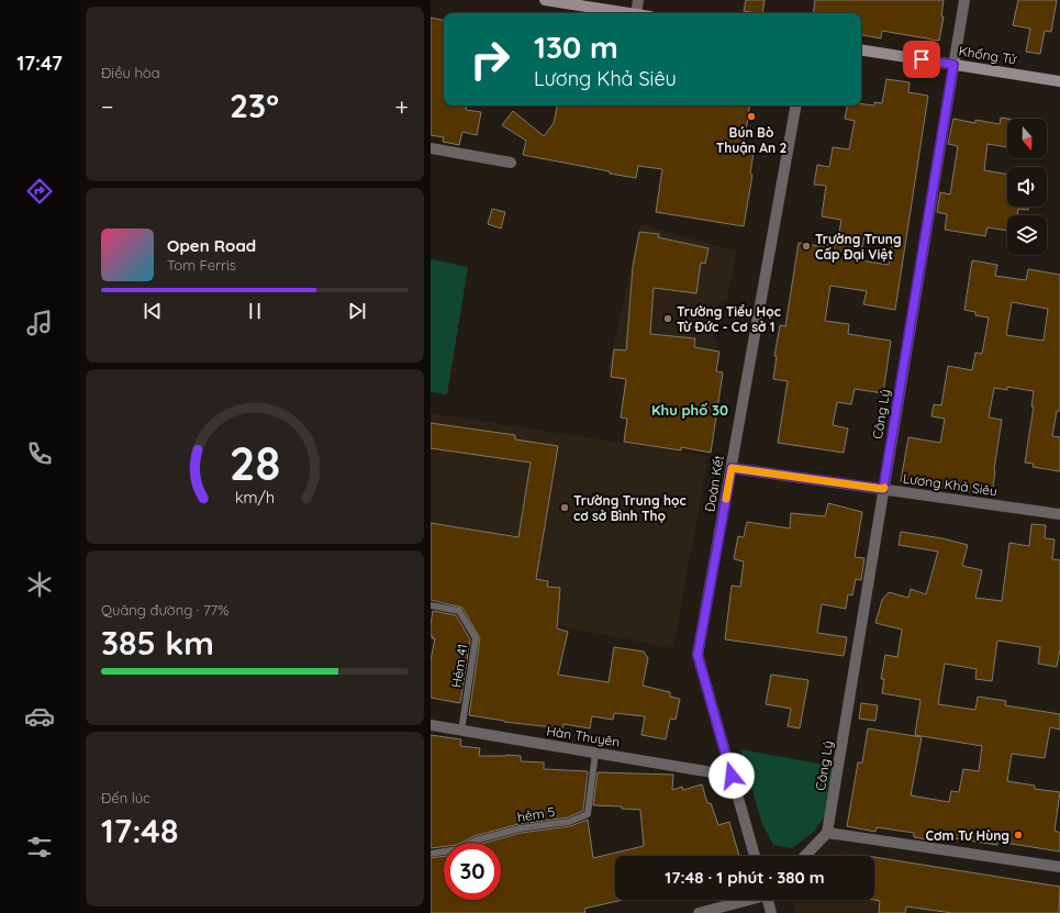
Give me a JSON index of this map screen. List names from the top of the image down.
{
  "streets": {
    "street": [
      "Khổng Tử",
      "Công Lý",
      "Đoàn Kết",
      "Lương Khả Siêu",
      "Hàn Thuyên"
    ],
    "lane": ["Hẻm 41", "hẻm 5"]
  },
  "crossings": [
    ["Khổng Tử", "Công Lý"],
    ["Công Lý", "Lương Khả Siêu"],
    ["Đoàn Kết", "Lương Khả Siêu"],
    ["Đoàn Kết", "Hàn Thuyên"],
    ["Hẻm 41", "Hàn Thuyên"],
    ["Hàn Thuyên", "hẻm 5"]
  ],
  "districts": ["Khu phố 30"],
  "places": [
    "Bún Bò Thuận An 2",
    "Trường Trung Cấp Đại Việt",
    "Trường Tiểu Học Từ Đức - Cơ sở 1",
    "Trường Trung học cơ sở Bình Thọ",
    "Cơm Tư Hùng"
  ],
  "north": "bottom",
  "page": {
    "tabs": "17:47",
    "tile": [
      "Điều hòa",
      ["Quãng đường · 77%", "385 km"],
      ["Đến lúc", "17:48"]
    ],
    "turn": ["130 m", "Lương Khả Siêu"],
    "heat": ["−", "23°", "+"],
    "song": ["Open Road", "Tom Ferris"],
    "limit": "30",
    "trip": "17:48 · 1 phút · 380 m",
    "gauge": ["28", "km/h"]
  }
}
